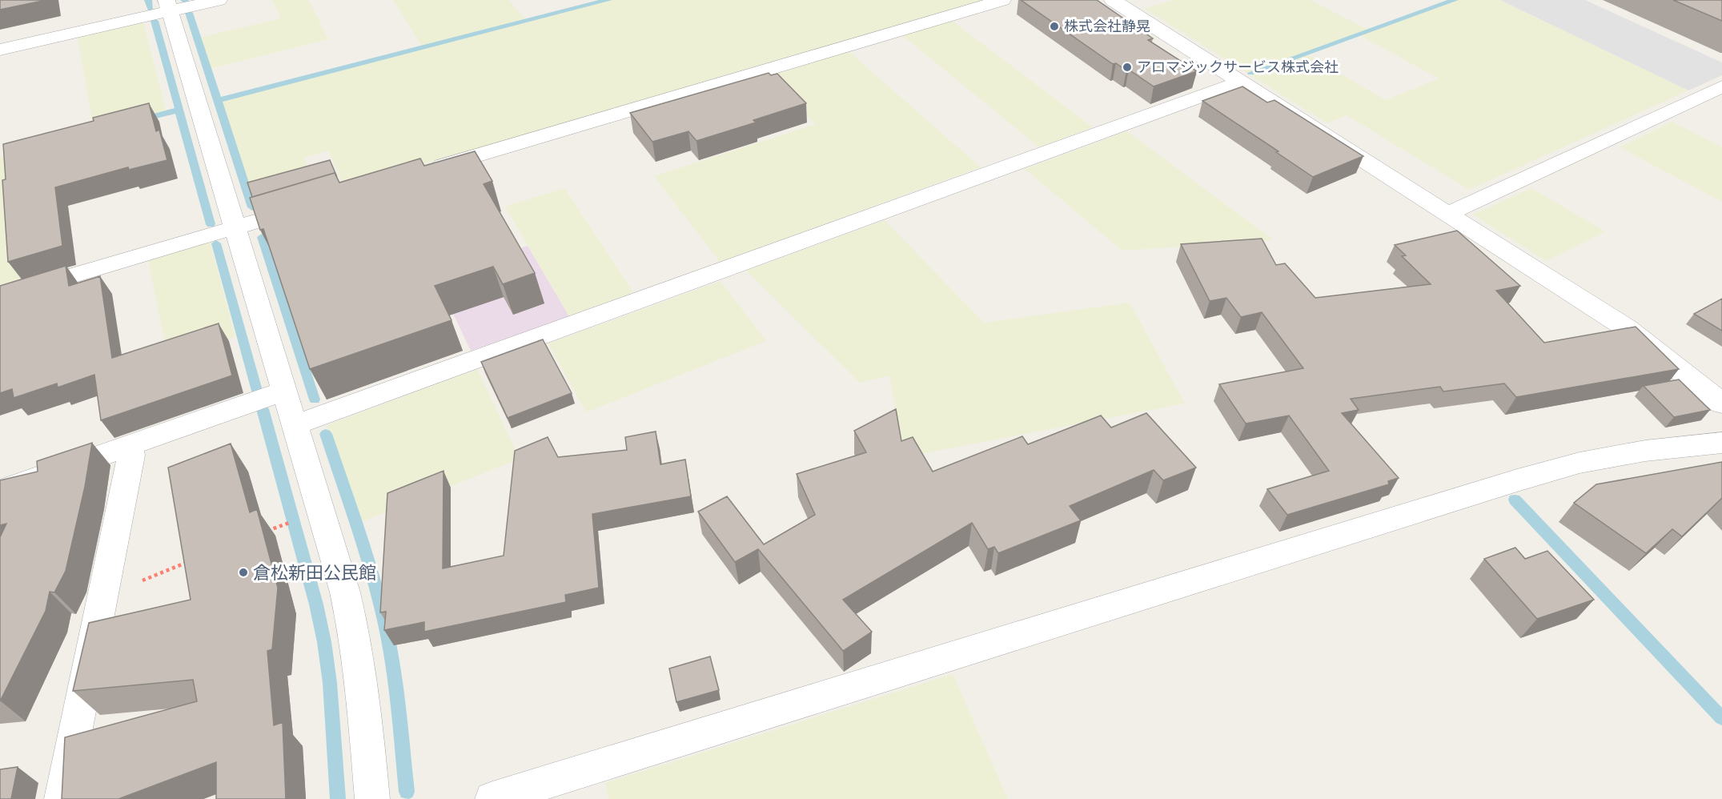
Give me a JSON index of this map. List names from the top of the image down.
{
  "places": ["株式会社静晃", "アロマジックサービス株式会社", "倉松新田公民館"]
}
